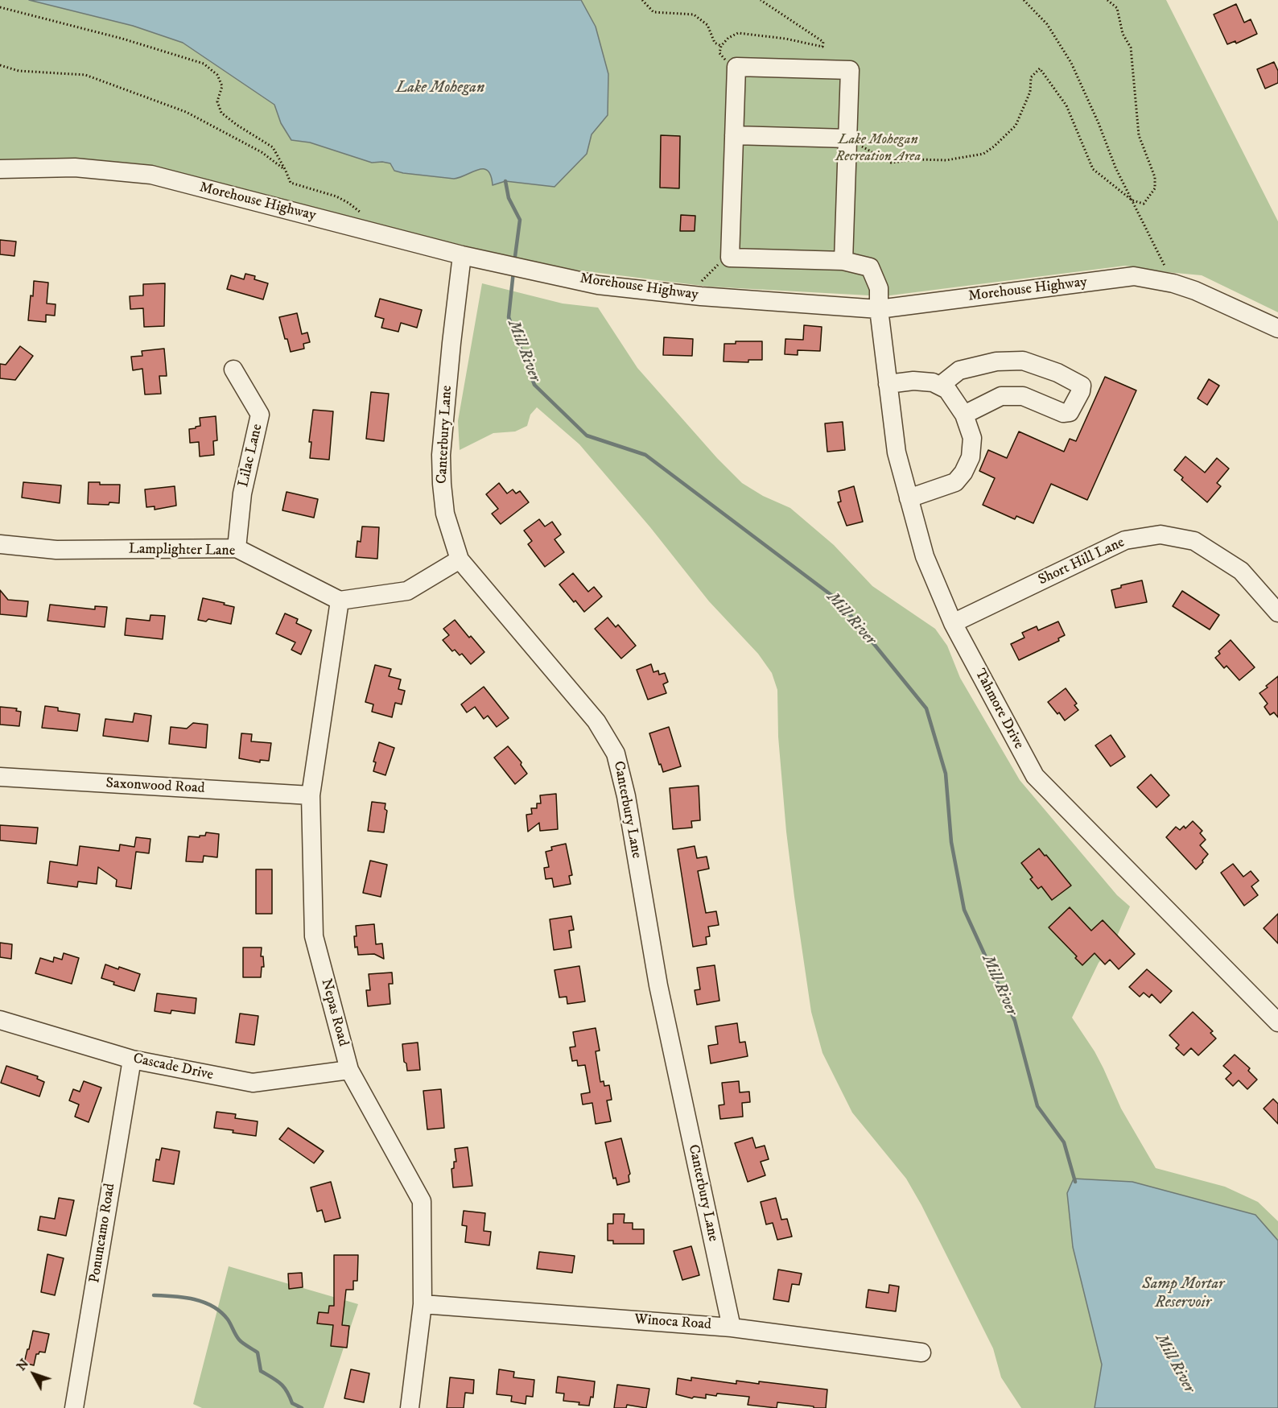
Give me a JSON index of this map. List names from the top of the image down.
{
  "streets": {
    "street": [
      "Morehouse Highway",
      "Canterbury Lane",
      "Lilac Lane",
      "Lamplighter Lane",
      "Short Hill Lane",
      "Tahmore Drive",
      "Saxonwood Road",
      "Nepas Road",
      "Cascade Drive",
      "Ponuncamo Road",
      "Winoca Road"
    ]
  },
  "crossings": [
    ["Morehouse Highway", "Canterbury Lane"],
    ["Morehouse Highway", "Tahmore Drive"],
    ["Canterbury Lane", "Winoca Road"],
    ["Lilac Lane", "Lamplighter Lane"],
    ["Lamplighter Lane", "Nepas Road"],
    ["Short Hill Lane", "Tahmore Drive"],
    ["Saxonwood Road", "Nepas Road"],
    ["Nepas Road", "Cascade Drive"],
    ["Nepas Road", "Winoca Road"],
    ["Cascade Drive", "Ponuncamo Road"]
  ],
  "water": ["Lake Mohegan", "Mill River", "Samp Mortar Reservoir"],
  "parks": ["Lake Mohegan Recreation Area"],
  "north": "top left"
}
